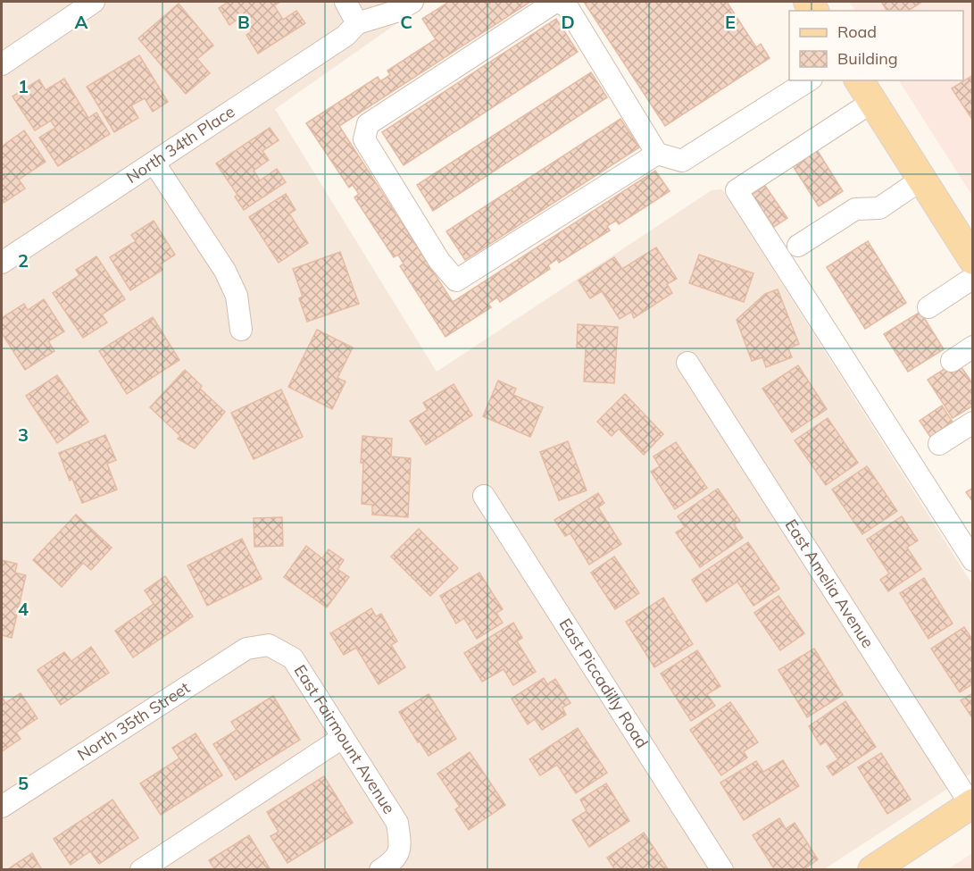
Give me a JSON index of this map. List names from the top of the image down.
{
  "streets": {
    "street": [
      "North 34th Place",
      "East Amelia Avenue",
      "East Piccadilly Road",
      "North 35th Street",
      "East Fairmount Avenue"
    ]
  },
  "crossings": [
    ["North 35th Street", "East Fairmount Avenue"]
  ],
  "legend": ["Road", "Building"],
  "grid": {
    "columns": [
      "A",
      "B",
      "C",
      "D",
      "E"
    ],
    "rows": [
      "1",
      "2",
      "3",
      "4",
      "5"
    ]
  }
}
